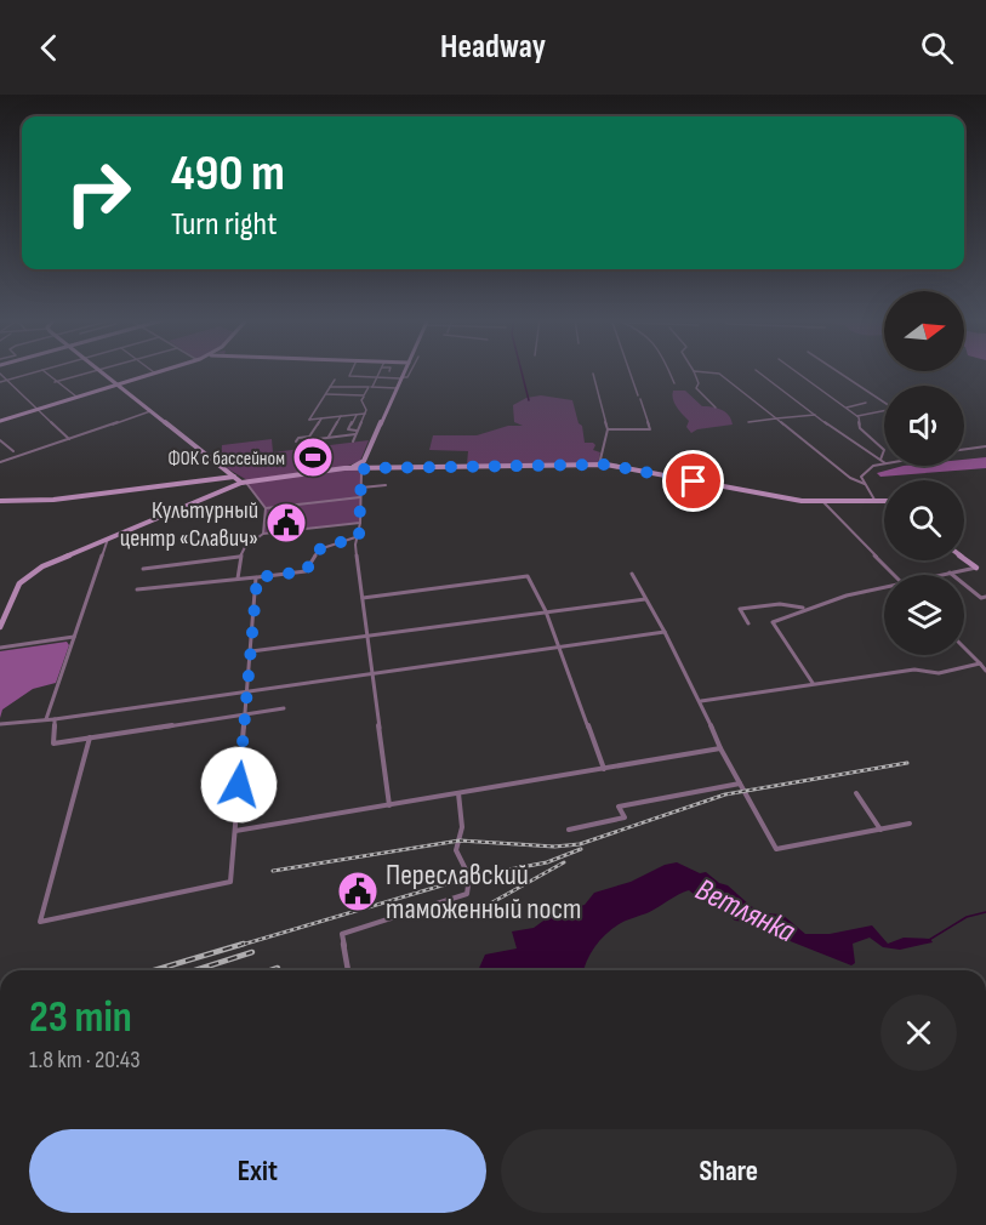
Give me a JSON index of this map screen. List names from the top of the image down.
{
  "water": ["Ветлянка"],
  "places": {
    "sports": ["ФОК с бассейном"],
    "public building": ["Культурный центр «Славич»", "Переславский таможенный пост"]
  },
  "north": "right",
  "page": {
    "header": "Headway",
    "turn": ["490 m", "Turn right"],
    "heading": ["23 min", "1.8 km · 20:43"],
    "buttons": ["Exit", "Share"]
  }
}
